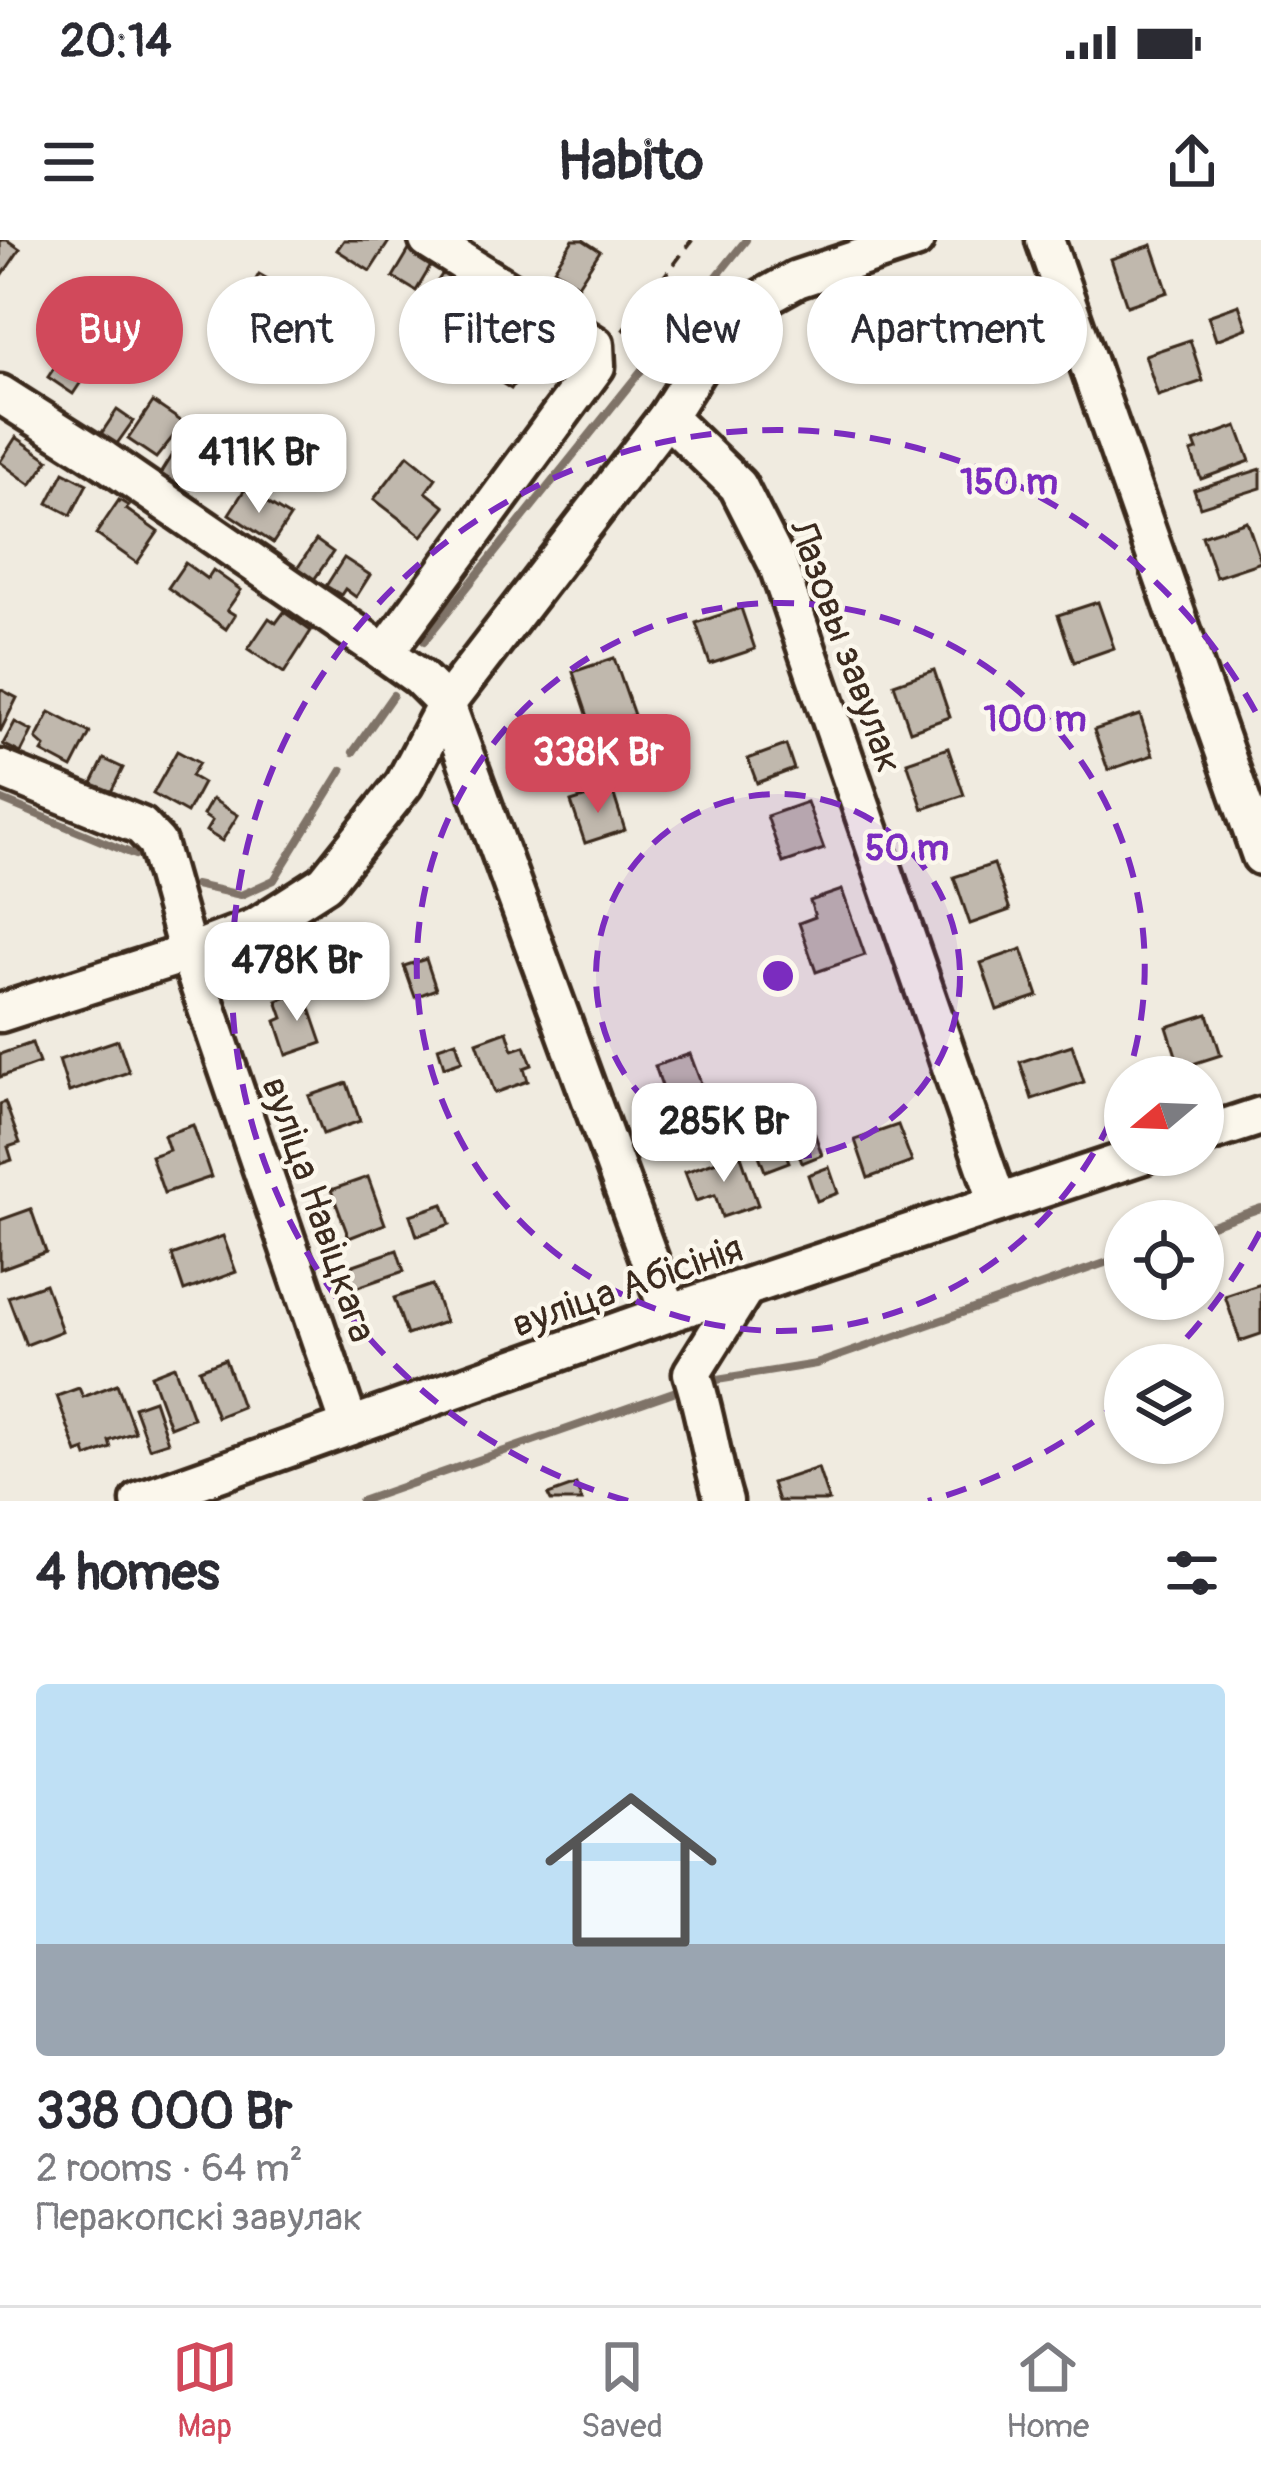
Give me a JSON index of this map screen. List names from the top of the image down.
{
  "streets": {
    "street": ["Лазовы завулак", "вуліца Навіцкага", "вуліца Абісінія"]
  },
  "crossings": [
    ["Лазовы завулак", "вуліца Абісінія"],
    ["вуліца Навіцкага", "вуліца Абісінія"]
  ],
  "north": "left",
  "page": {
    "status": "20:14",
    "header": "Habito",
    "chip": [
      "Buy",
      "Rent",
      "Filters",
      "New",
      "Apartment"
    ],
    "price": [
      "411K Br",
      "338K Br",
      "478K Br",
      "285K Br"
    ],
    "heading": "4 homes",
    "list": [
      {
        "name": "338 000 Br",
        "note": "2 rooms · 64 m² · Перакопскі завулак"
      }
    ],
    "tabs": ["Map", "Saved", "Home"]
  },
  "rings": ["150 m", "100 m", "50 m"]
}
